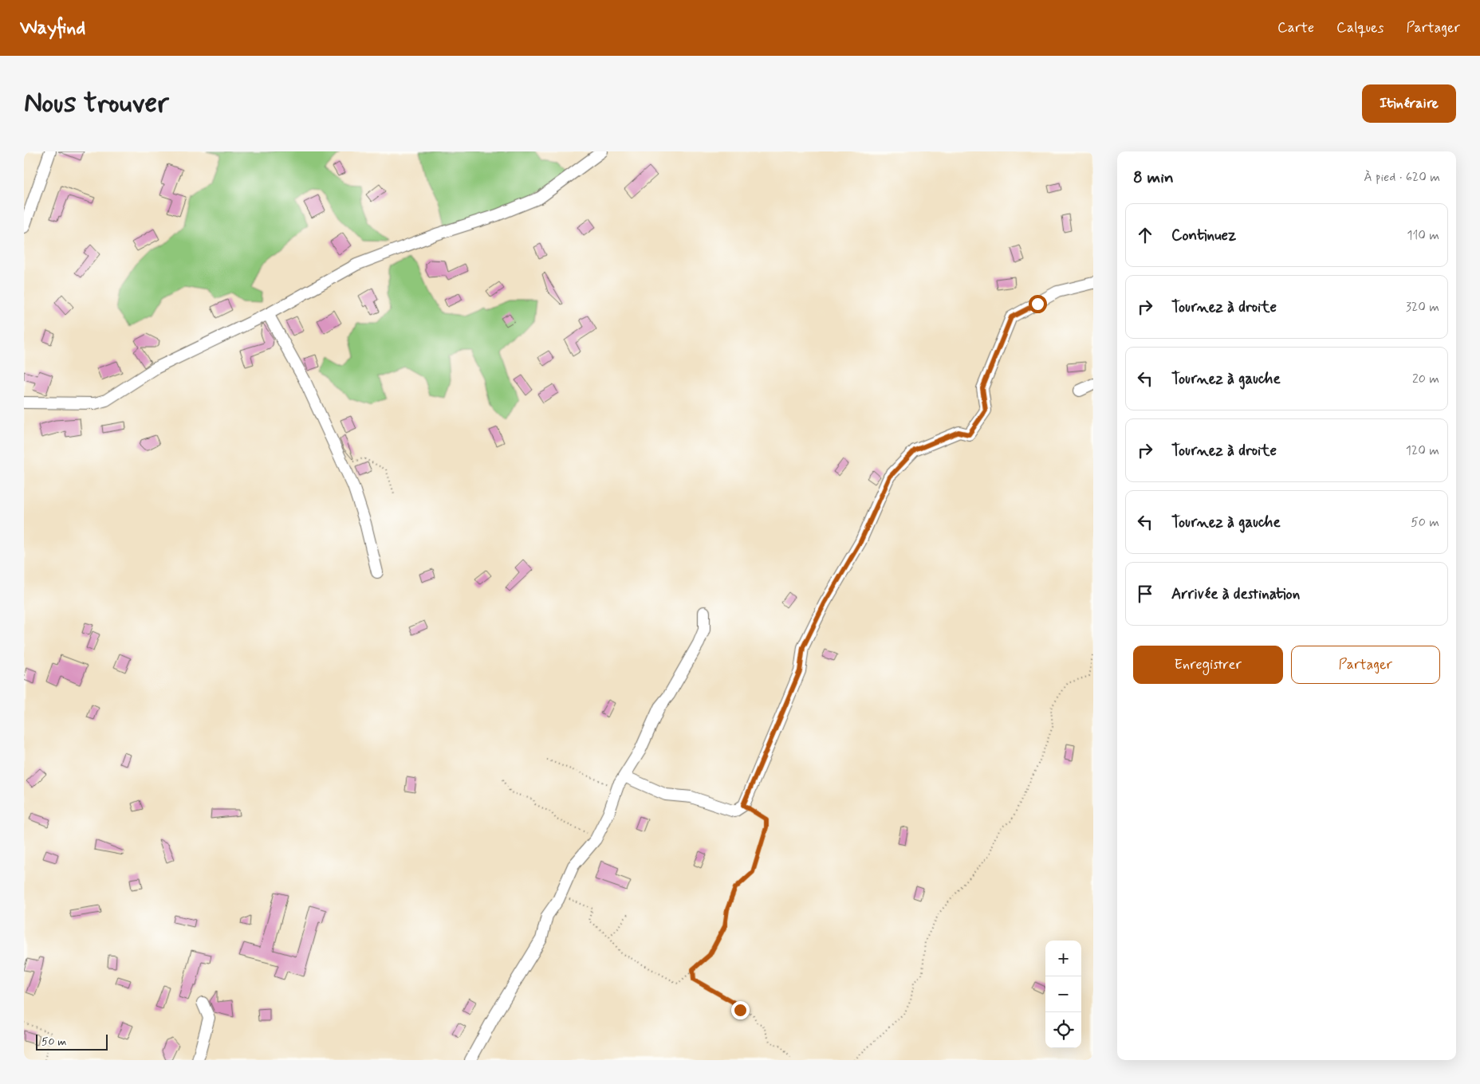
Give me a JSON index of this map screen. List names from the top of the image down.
{
  "scale_bar": "50 m",
  "page": {
    "header": "Wayfind",
    "nav": ["Carte", "Calques", "Partager"],
    "buttons": [
      "Itinéraire",
      ["Enregistrer", "Partager"]
    ],
    "title": "Nous trouver",
    "heading": ["8 min", "À pied · 620 m"],
    "list": [
      ["Continuez", "110 m"],
      ["Tournez à droite", "320 m"],
      ["Tournez à gauche", "20 m"],
      ["Tournez à droite", "120 m"],
      ["Tournez à gauche", "50 m"],
      "Arrivée à destination"
    ],
    "map_buttons": ["+", "−"],
    "scale": "50 m"
  }
}
